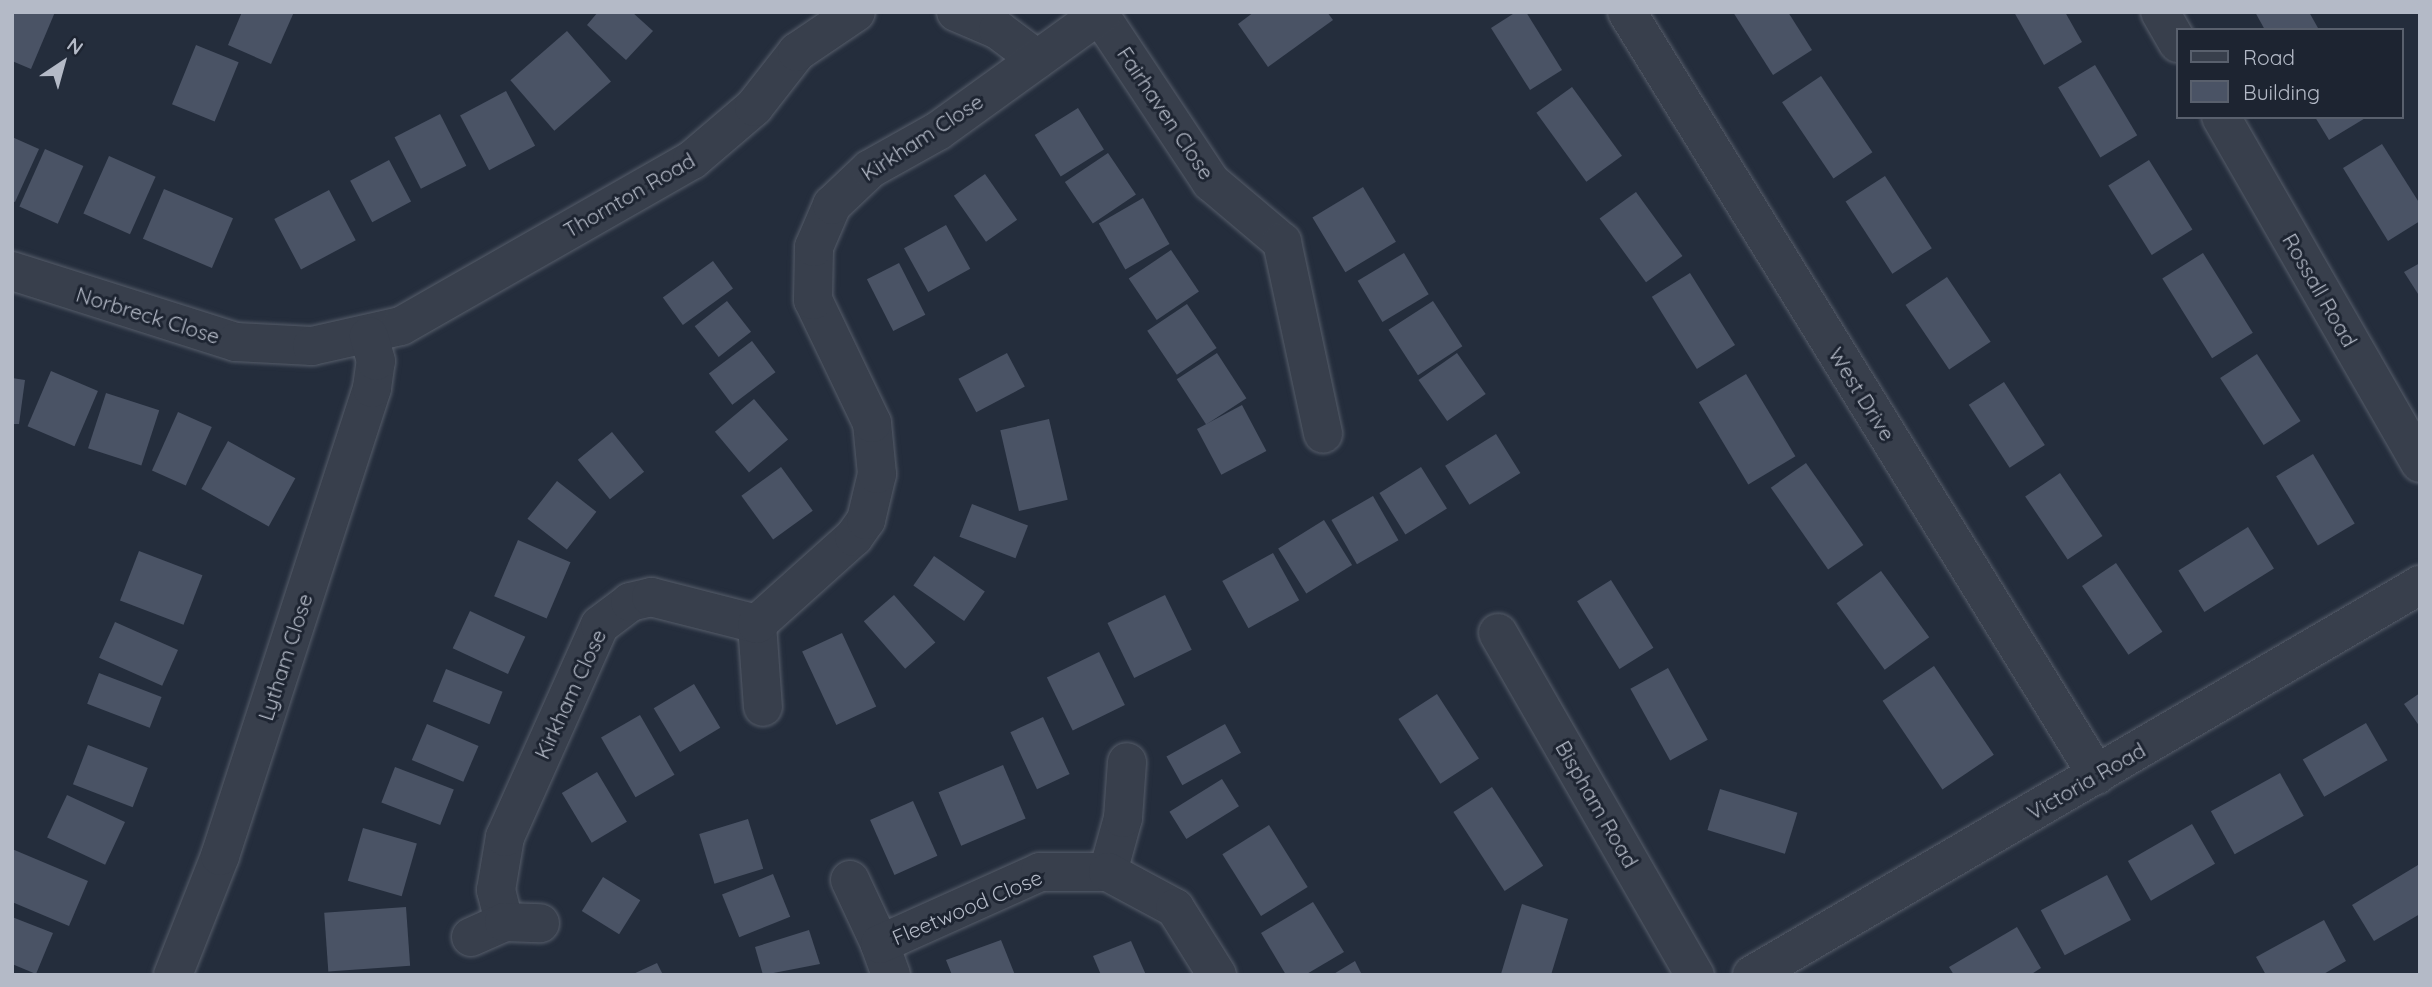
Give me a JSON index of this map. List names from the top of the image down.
{
  "streets": {
    "street": [
      "Fairhaven Close",
      "Kirkham Close",
      "Thornton Road",
      "Rossall Road",
      "Norbreck Close",
      "West Drive",
      "Lytham Close",
      "Victoria Road",
      "Bispham Road",
      "Fleetwood Close"
    ]
  },
  "crossings": [
    ["Thornton Road", "Norbreck Close"],
    ["Thornton Road", "Lytham Close"],
    ["Norbreck Close", "Lytham Close"],
    ["West Drive", "Victoria Road"]
  ],
  "legend": ["Road", "Building"],
  "north": "top right"
}
